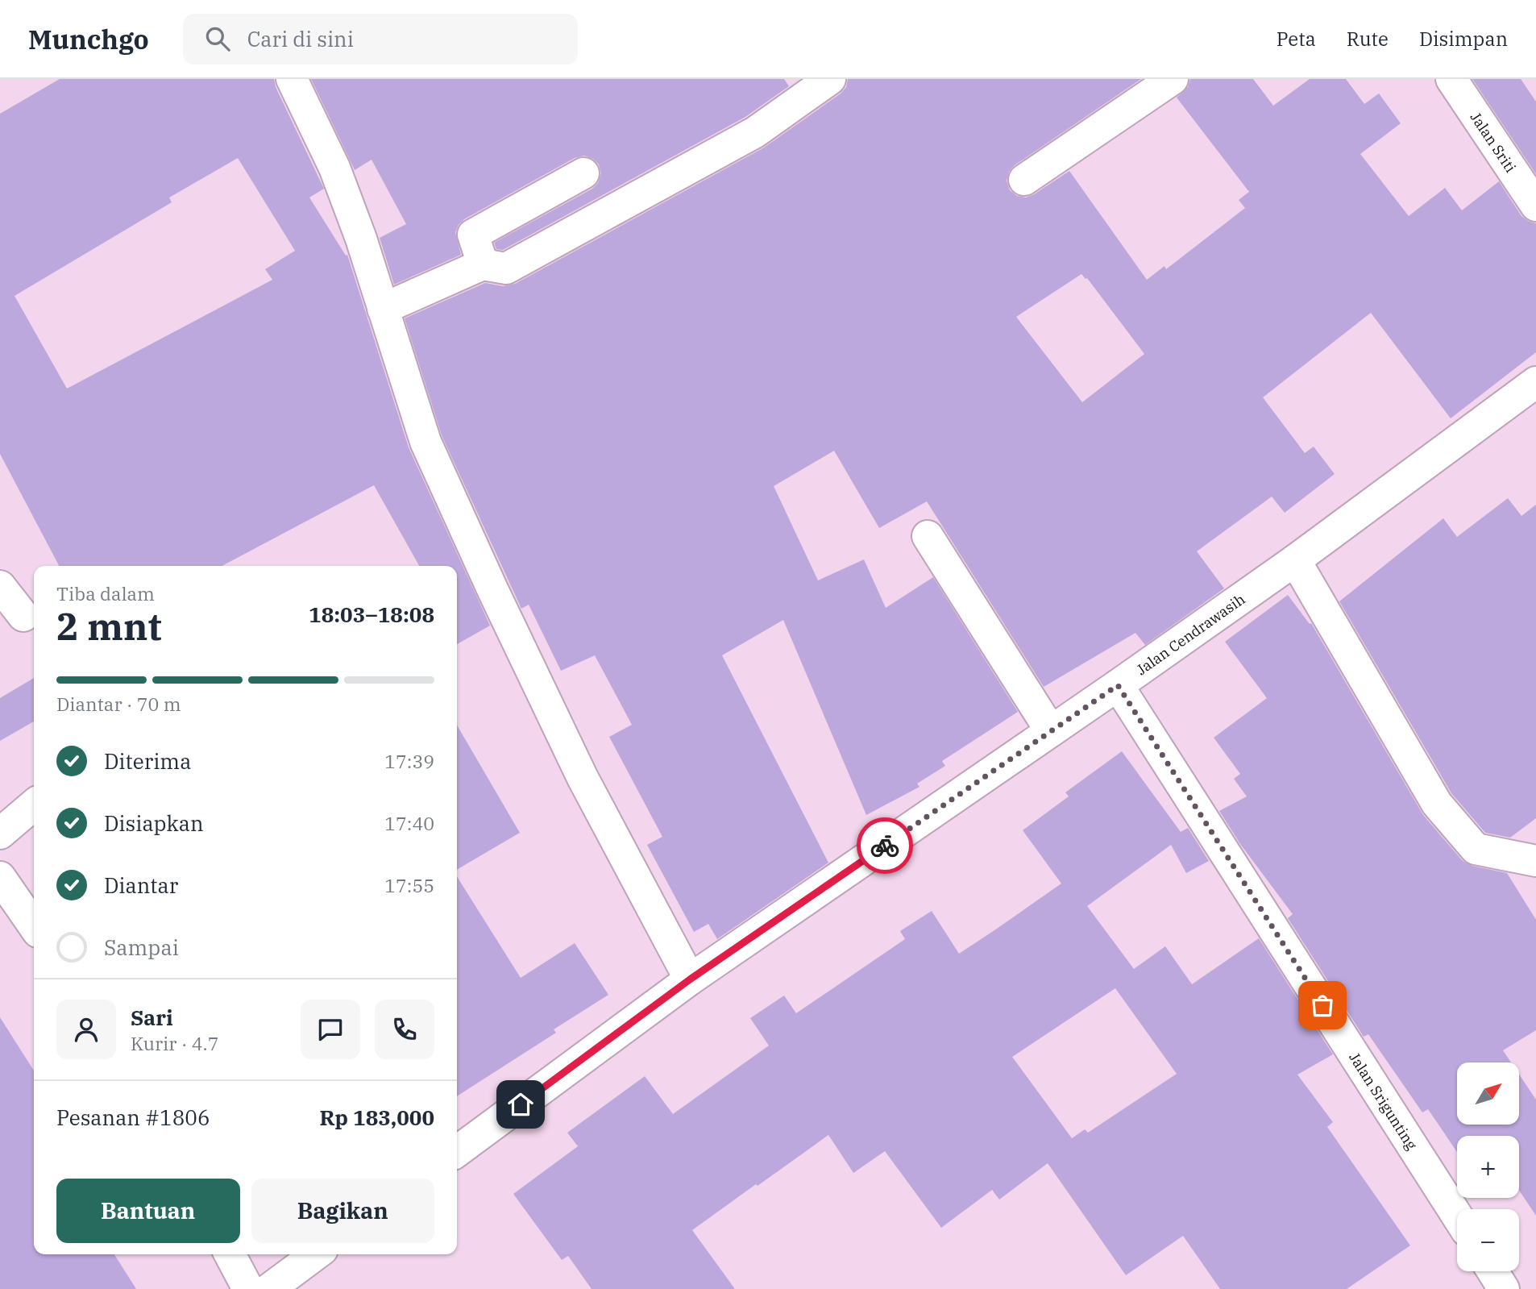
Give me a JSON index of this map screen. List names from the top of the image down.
{
  "streets": {
    "main road": ["Jalan Sriti", "Jalan Cendrawasih", "Jalan Srigunting"]
  },
  "crossings": [
    ["Jalan Cendrawasih", "Jalan Srigunting"]
  ],
  "north": "top right",
  "page": {
    "header": "Munchgo",
    "search": "Cari di sini",
    "nav": ["Peta", "Rute", "Disimpan"],
    "heading": ["2 mnt", "Tiba dalam", "18:03–18:08"],
    "panel": [
      "Sari",
      "Kurir · 4.7",
      "Pesanan #1806",
      "Rp 183,000"
    ],
    "bar": "Diantar · 70 m",
    "list": [
      ["Diterima", "17:39"],
      ["Disiapkan", "17:40"],
      ["Diantar", "17:55"],
      "Sampai"
    ],
    "map_buttons": ["+", "−"],
    "buttons": ["Bantuan", "Bagikan"]
  }
}
